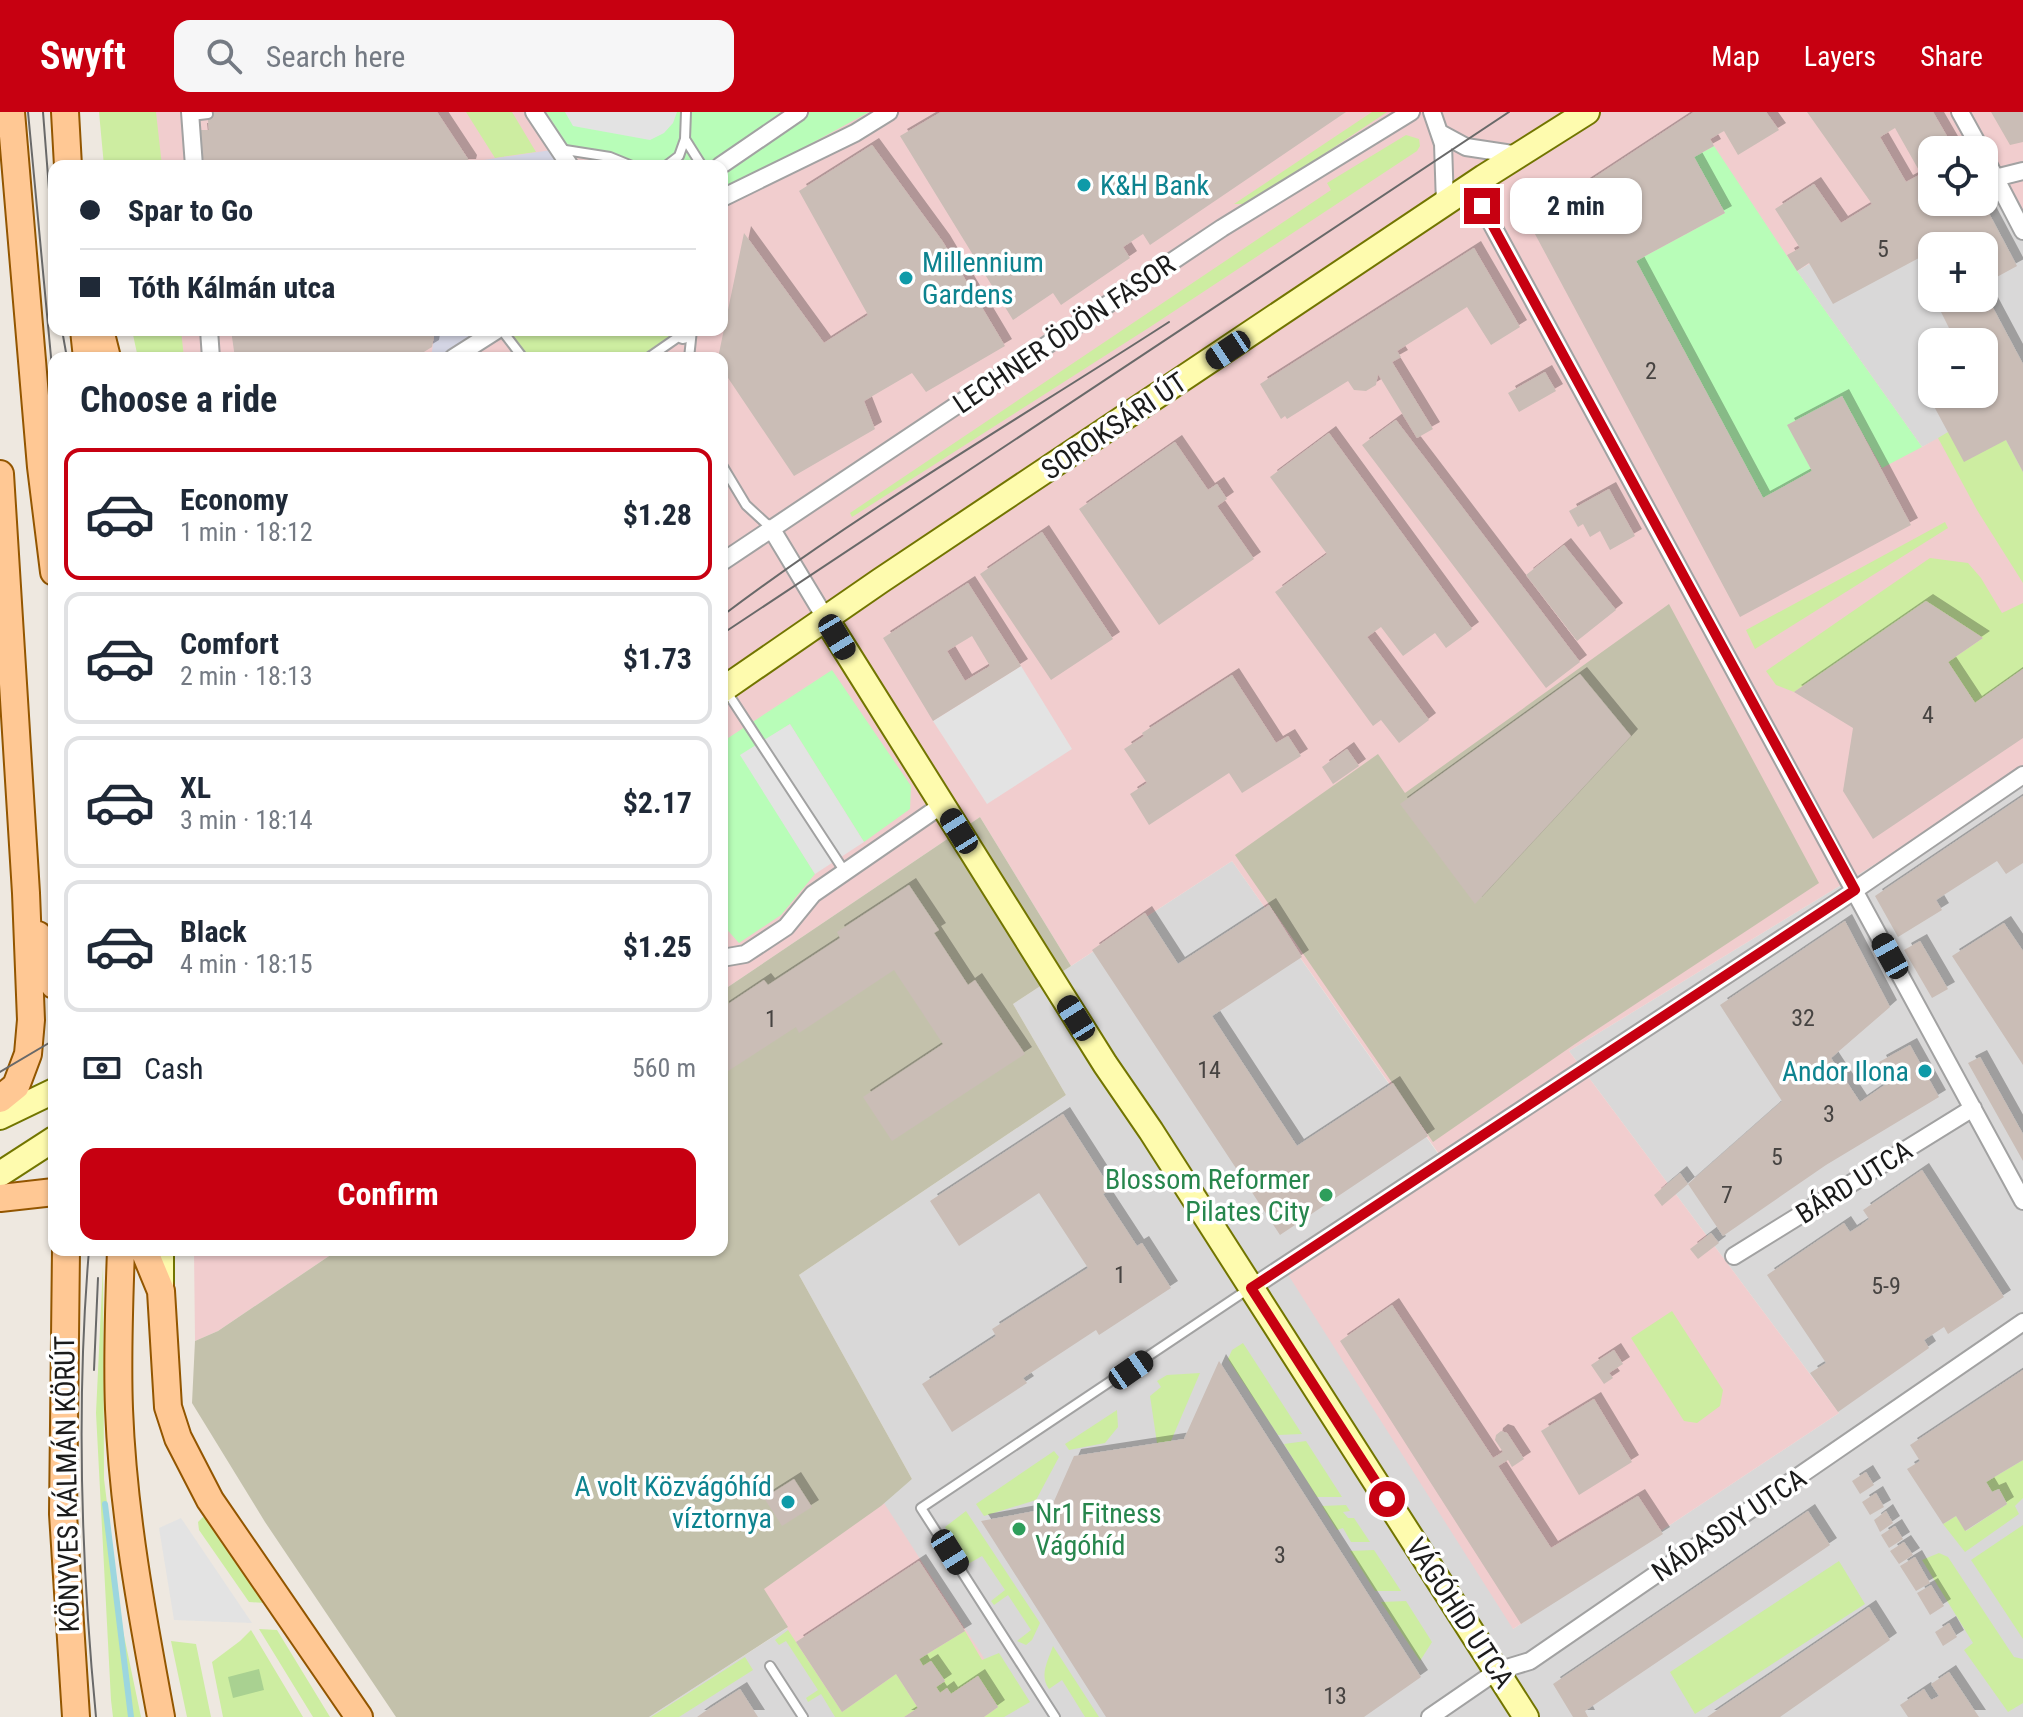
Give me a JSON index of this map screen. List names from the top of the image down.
{
  "streets": {
    "main road": ["KÖNYVES KÁLMÁN KÖRÚT"],
    "street": [
      "LECHNER ÖDÖN FASOR",
      "SOROKSÁRI ÚT",
      "BÁRD UTCA",
      "NÁDASDY UTCA",
      "VÁGÓHÍD UTCA"
    ]
  },
  "crossings": [
    ["SOROKSÁRI ÚT", "VÁGÓHÍD UTCA"],
    ["NÁDASDY UTCA", "VÁGÓHÍD UTCA"]
  ],
  "places": [
    "K&H Bank",
    "Millennium Gardens",
    "Andor Ilona",
    "Blossom Reformer Pilates City",
    "A volt Közvágóhíd víztornya",
    "Nr1 Fitness Vágóhíd"
  ],
  "house_numbers": [
    "5",
    "2",
    "4",
    "32",
    "1",
    "14",
    "3",
    "5",
    "7",
    "1",
    "5-9",
    "3",
    "13"
  ],
  "page": {
    "header": "Swyft",
    "search": "Search here",
    "nav": ["Map", "Layers", "Share"],
    "map_buttons": ["+", "−"],
    "banner": ["Spar to Go", "Tóth Kálmán utca"],
    "bubble": "2 min",
    "heading": "Choose a ride",
    "list": [
      {
        "name": "Economy",
        "note": "1 min · 18:12",
        "value": "$1.28"
      },
      {
        "name": "Comfort",
        "note": "2 min · 18:13",
        "value": "$1.73"
      },
      {
        "name": "XL",
        "note": "3 min · 18:14",
        "value": "$2.17"
      },
      {
        "name": "Black",
        "note": "4 min · 18:15",
        "value": "$1.25"
      }
    ],
    "pay": ["Cash", "560 m"],
    "buttons": "Confirm"
  }
}
